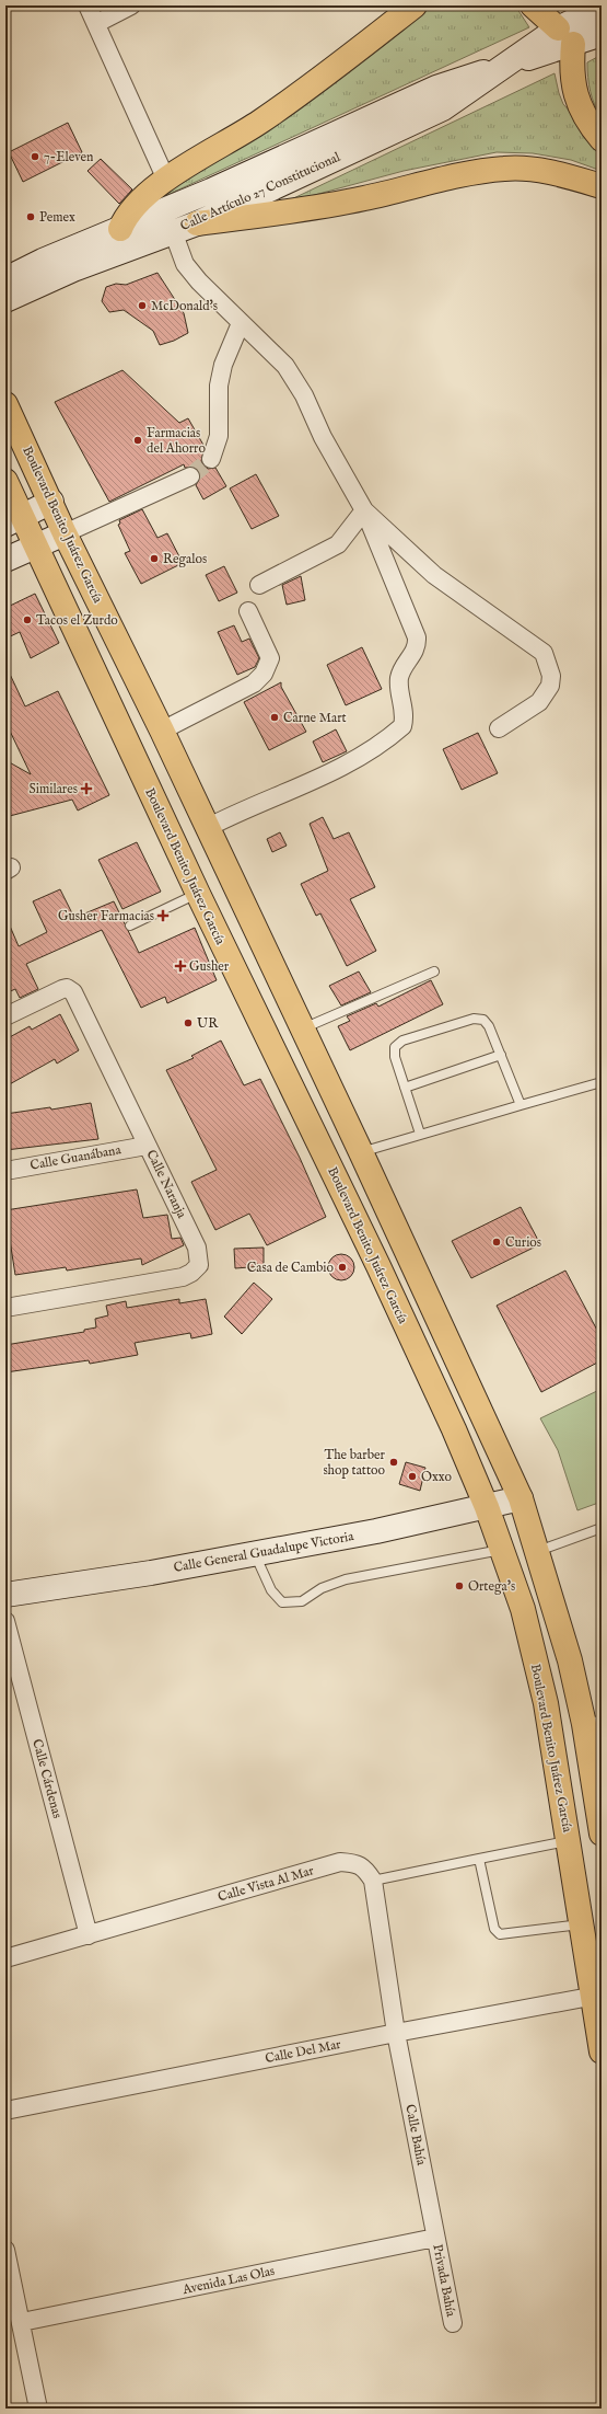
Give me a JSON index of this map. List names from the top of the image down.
{
  "streets": {
    "main road": ["Calle Artículo 27 Constitucional", "Boulevard Benito Juárez García", "Calle General Guadalupe Victoria"],
    "street": [
      "Calle Guanábana",
      "Calle Naranja",
      "Calle Cárdenas",
      "Calle Vista Al Mar",
      "Calle Del Mar",
      "Calle Bahía",
      "Avenida Las Olas",
      "Privada Bahía"
    ]
  },
  "crossings": [
    ["Boulevard Benito Juárez García", "Calle General Guadalupe Victoria"],
    ["Boulevard Benito Juárez García", "Calle Del Mar"],
    ["Calle Guanábana", "Calle Naranja"],
    ["Calle Cárdenas", "Calle Vista Al Mar"],
    ["Calle Del Mar", "Calle Bahía"],
    ["Calle Bahía", "Avenida Las Olas"],
    ["Calle Bahía", "Privada Bahía"],
    ["Avenida Las Olas", "Privada Bahía"]
  ],
  "places": {
    "other": [
      "7-Eleven",
      "Pemex",
      "McDonald's",
      "Farmacias del Ahorro",
      "Regalos",
      "Tacos el Zurdo",
      "Carne Mart",
      "UR",
      "Curios",
      "Casa de Cambio",
      "The barber shop tattoo",
      "Oxxo",
      "Ortega's"
    ],
    "health": ["Similares", "Gusher Farmacias", "Gusher"]
  }
}
